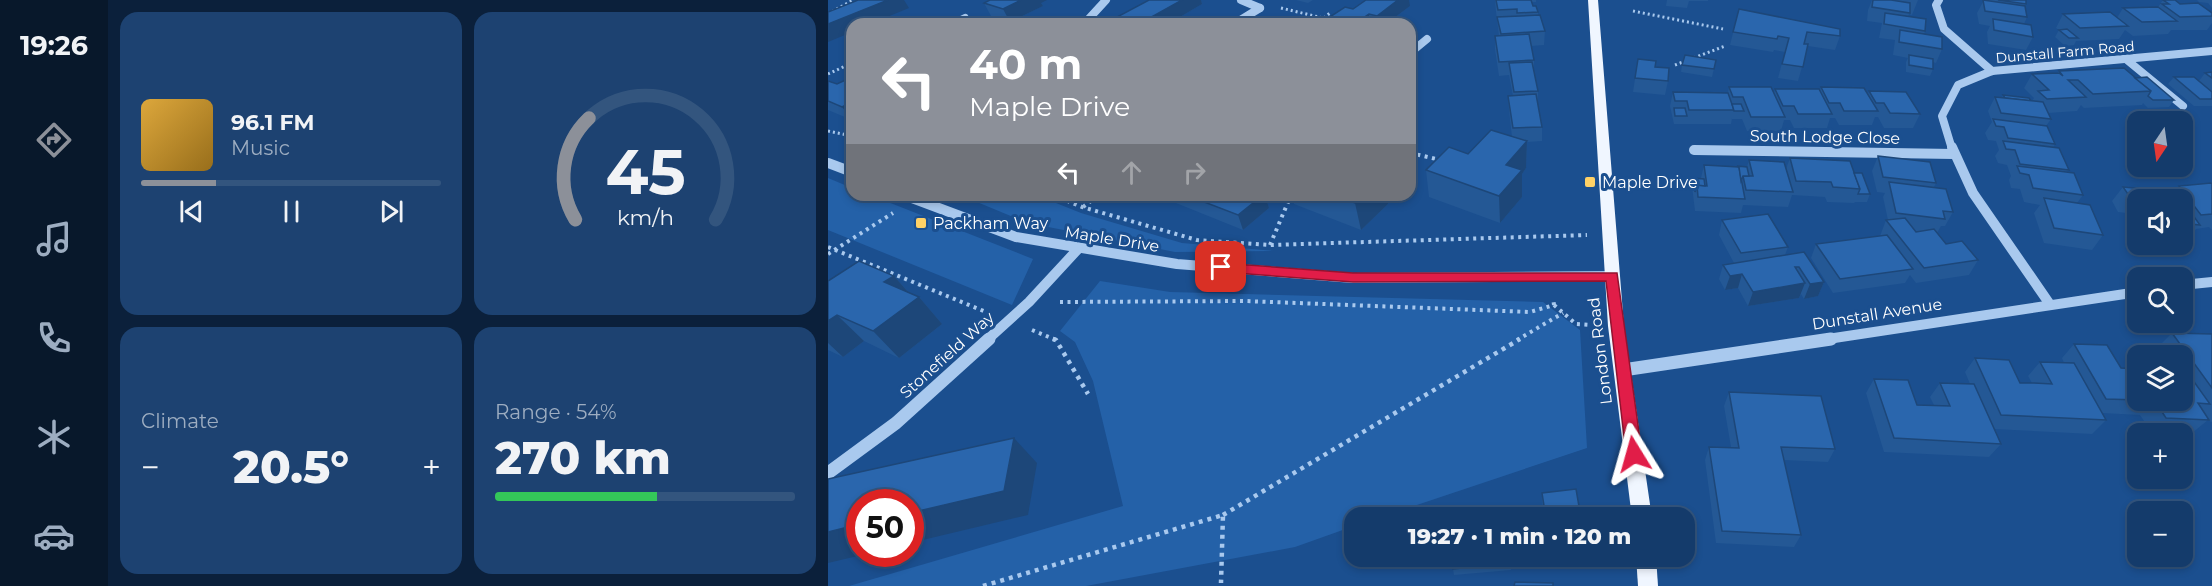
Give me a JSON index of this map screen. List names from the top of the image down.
{
  "streets": {
    "main road": ["London Road"],
    "street": [
      "Dunstall Farm Road",
      "South Lodge Close",
      "Maple Drive",
      "Dunstall Avenue",
      "Stonefield Way"
    ]
  },
  "crossings": [
    ["Dunstall Farm Road", "South Lodge Close"],
    ["Dunstall Farm Road", "Dunstall Avenue"],
    ["Maple Drive", "London Road"],
    ["Maple Drive", "Stonefield Way"],
    ["Dunstall Avenue", "London Road"]
  ],
  "places": {
    "transit": ["Maple Drive", "Packham Way"]
  },
  "north": "bottom",
  "page": {
    "tabs": "19:26",
    "turn": ["40 m", "Maple Drive"],
    "song": ["96.1 FM", "Music"],
    "map_buttons": ["+", "−"],
    "tile": [
      "Climate",
      ["Range · 54%", "270 km"]
    ],
    "heat": ["−", "20.5°", "+"],
    "limit": "50",
    "trip": "19:27 · 1 min · 120 m",
    "gauge": ["45", "km/h"]
  }
}
